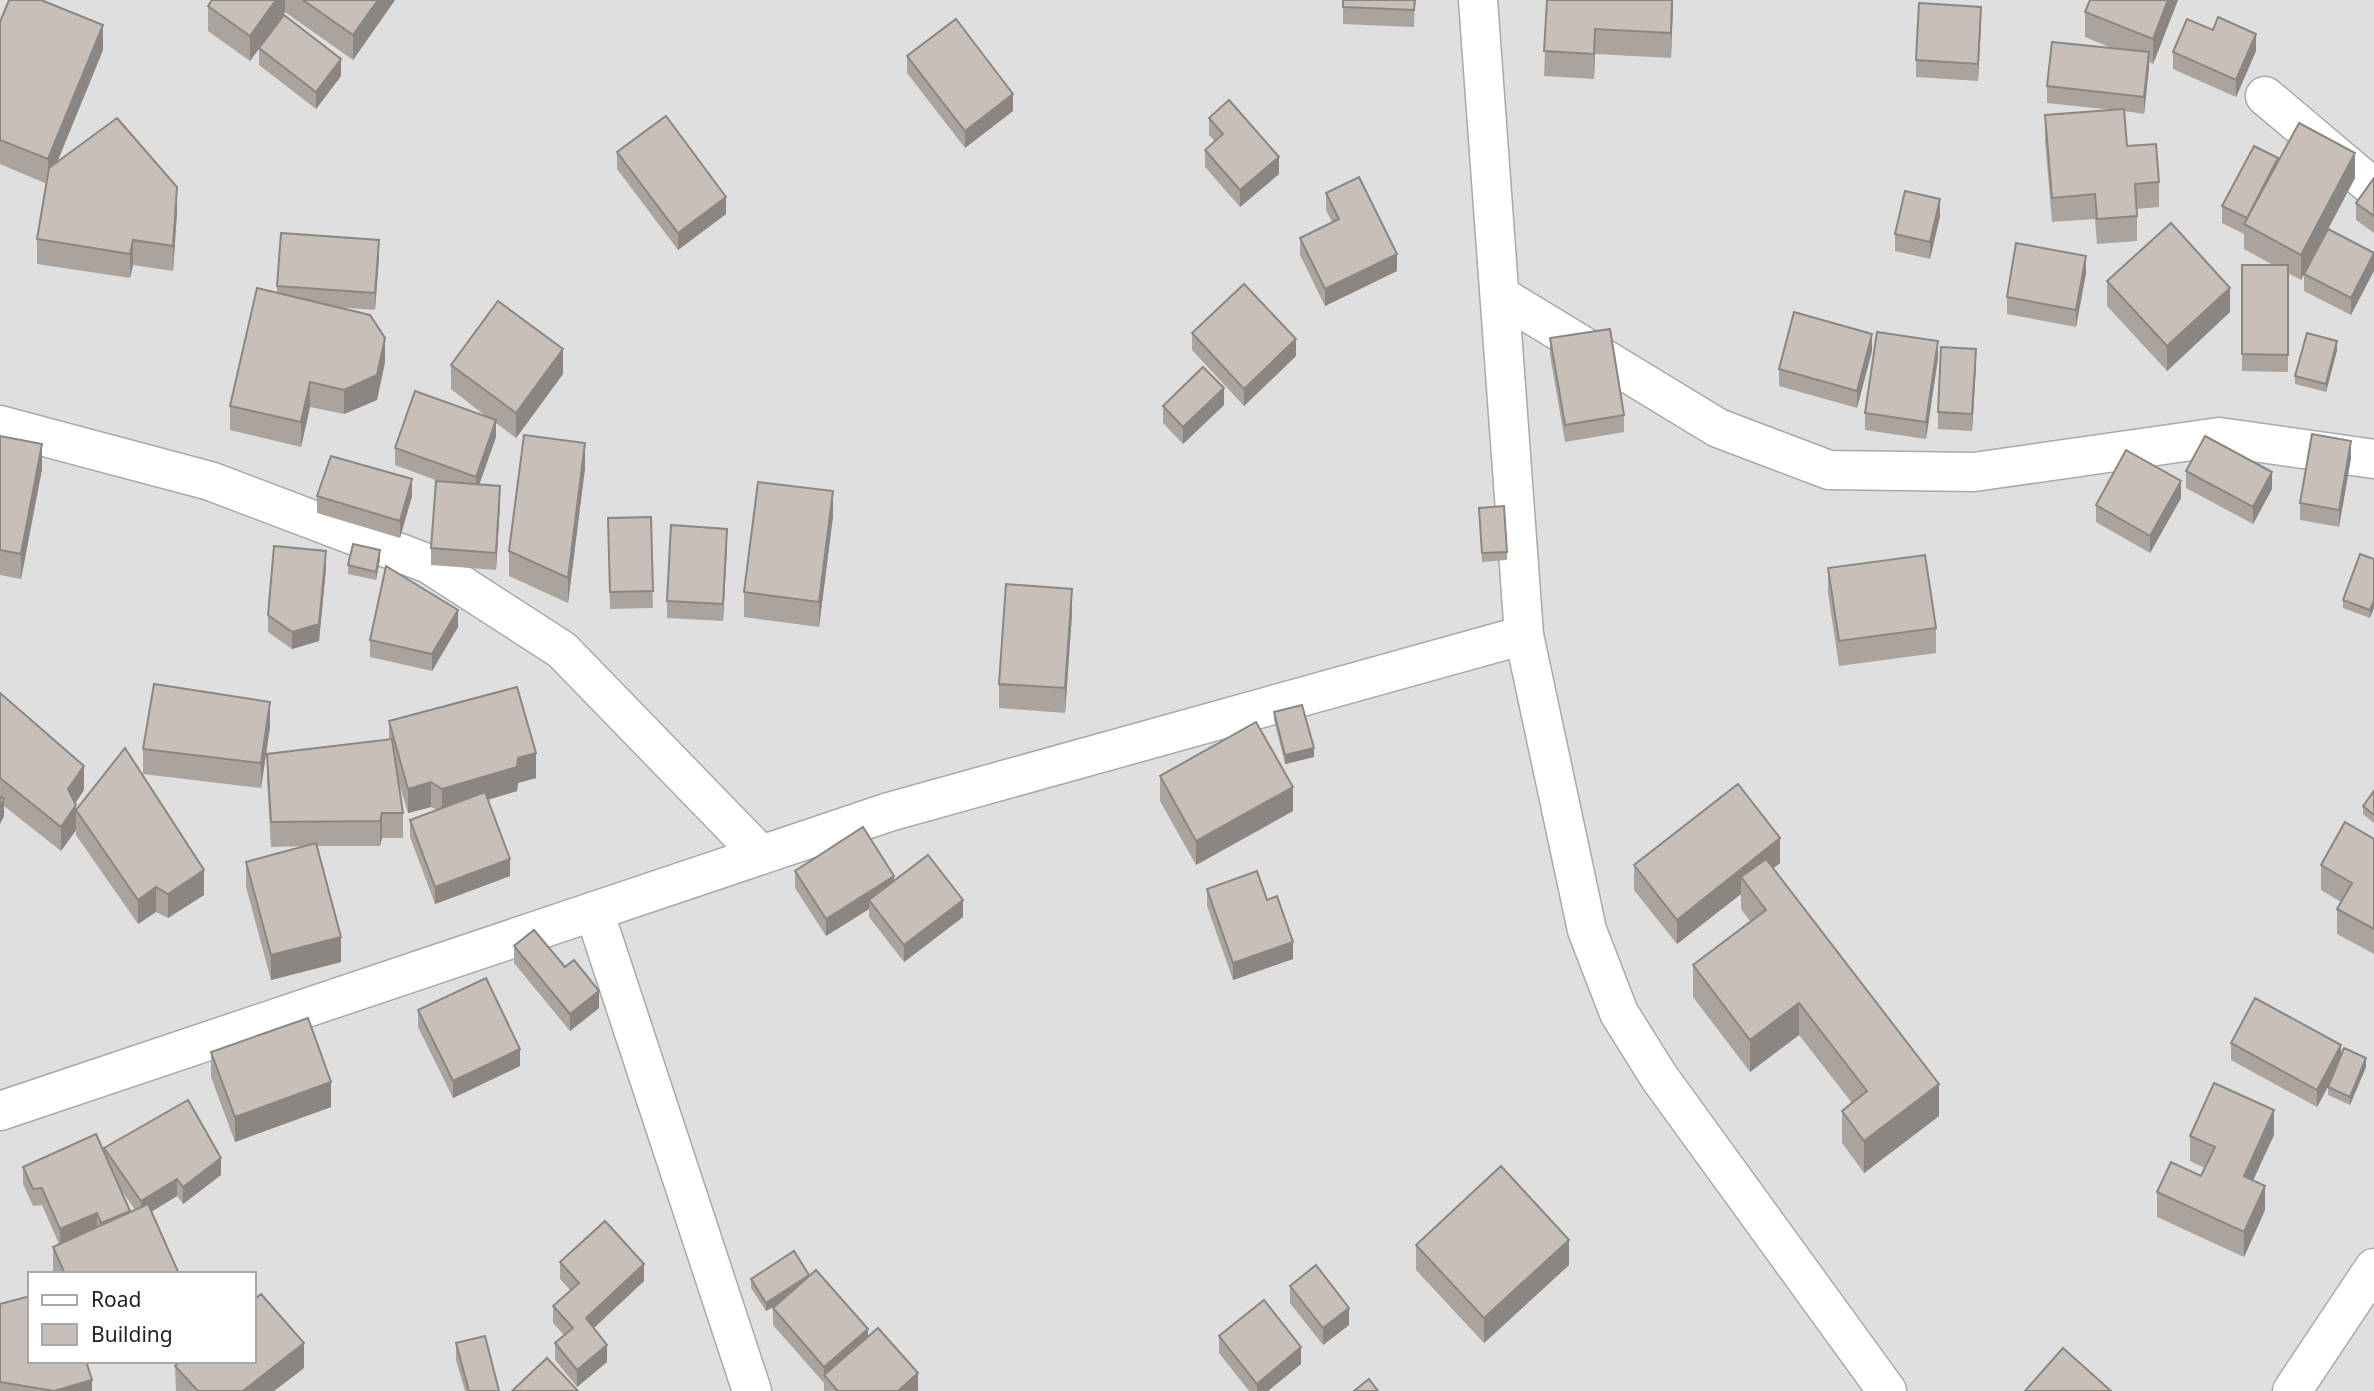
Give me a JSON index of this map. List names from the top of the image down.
{
  "legend": ["Road", "Building"]
}
